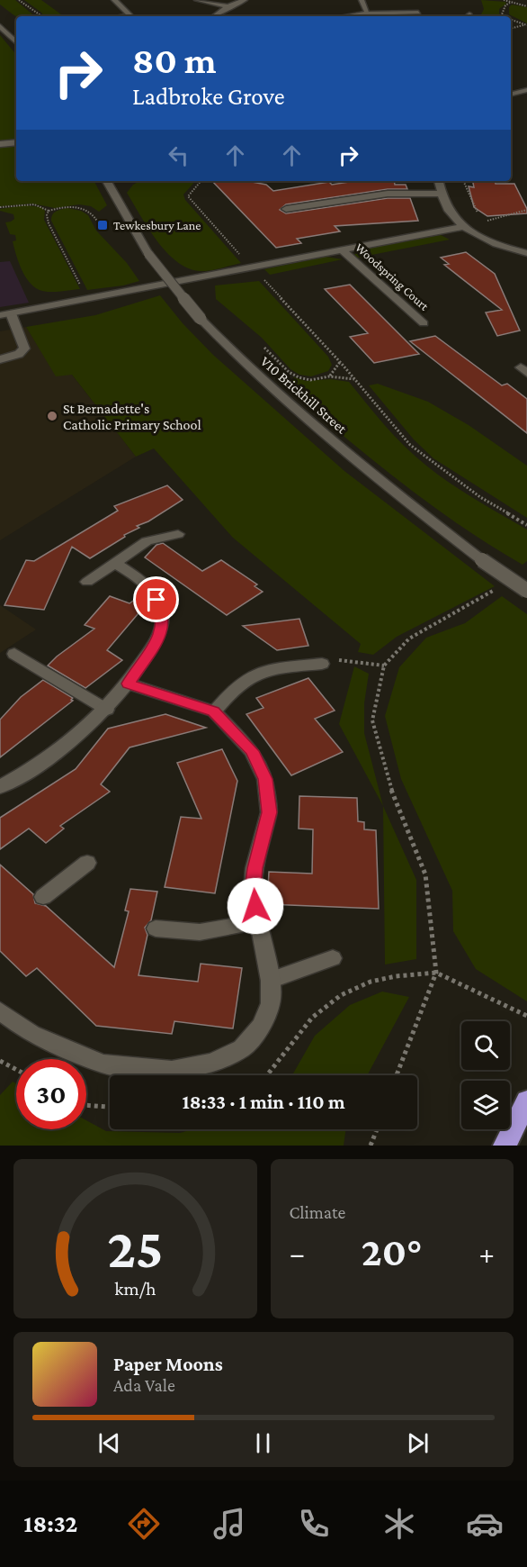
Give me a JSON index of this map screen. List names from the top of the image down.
{
  "streets": {
    "street": ["Woodspring Court", "V10 Brickhill Street"]
  },
  "places": {
    "transit": ["Tewkesbury Lane"],
    "other": ["St Bernadette's Catholic Primary School"]
  },
  "page": {
    "turn": ["80 m", "Ladbroke Grove"],
    "limit": "30",
    "trip": "18:33 · 1 min · 110 m",
    "tile": "Climate",
    "heat": ["−", "20°", "+"],
    "song": ["Paper Moons", "Ada Vale"],
    "tabs": "18:32",
    "gauge": ["25", "km/h"]
  }
}
